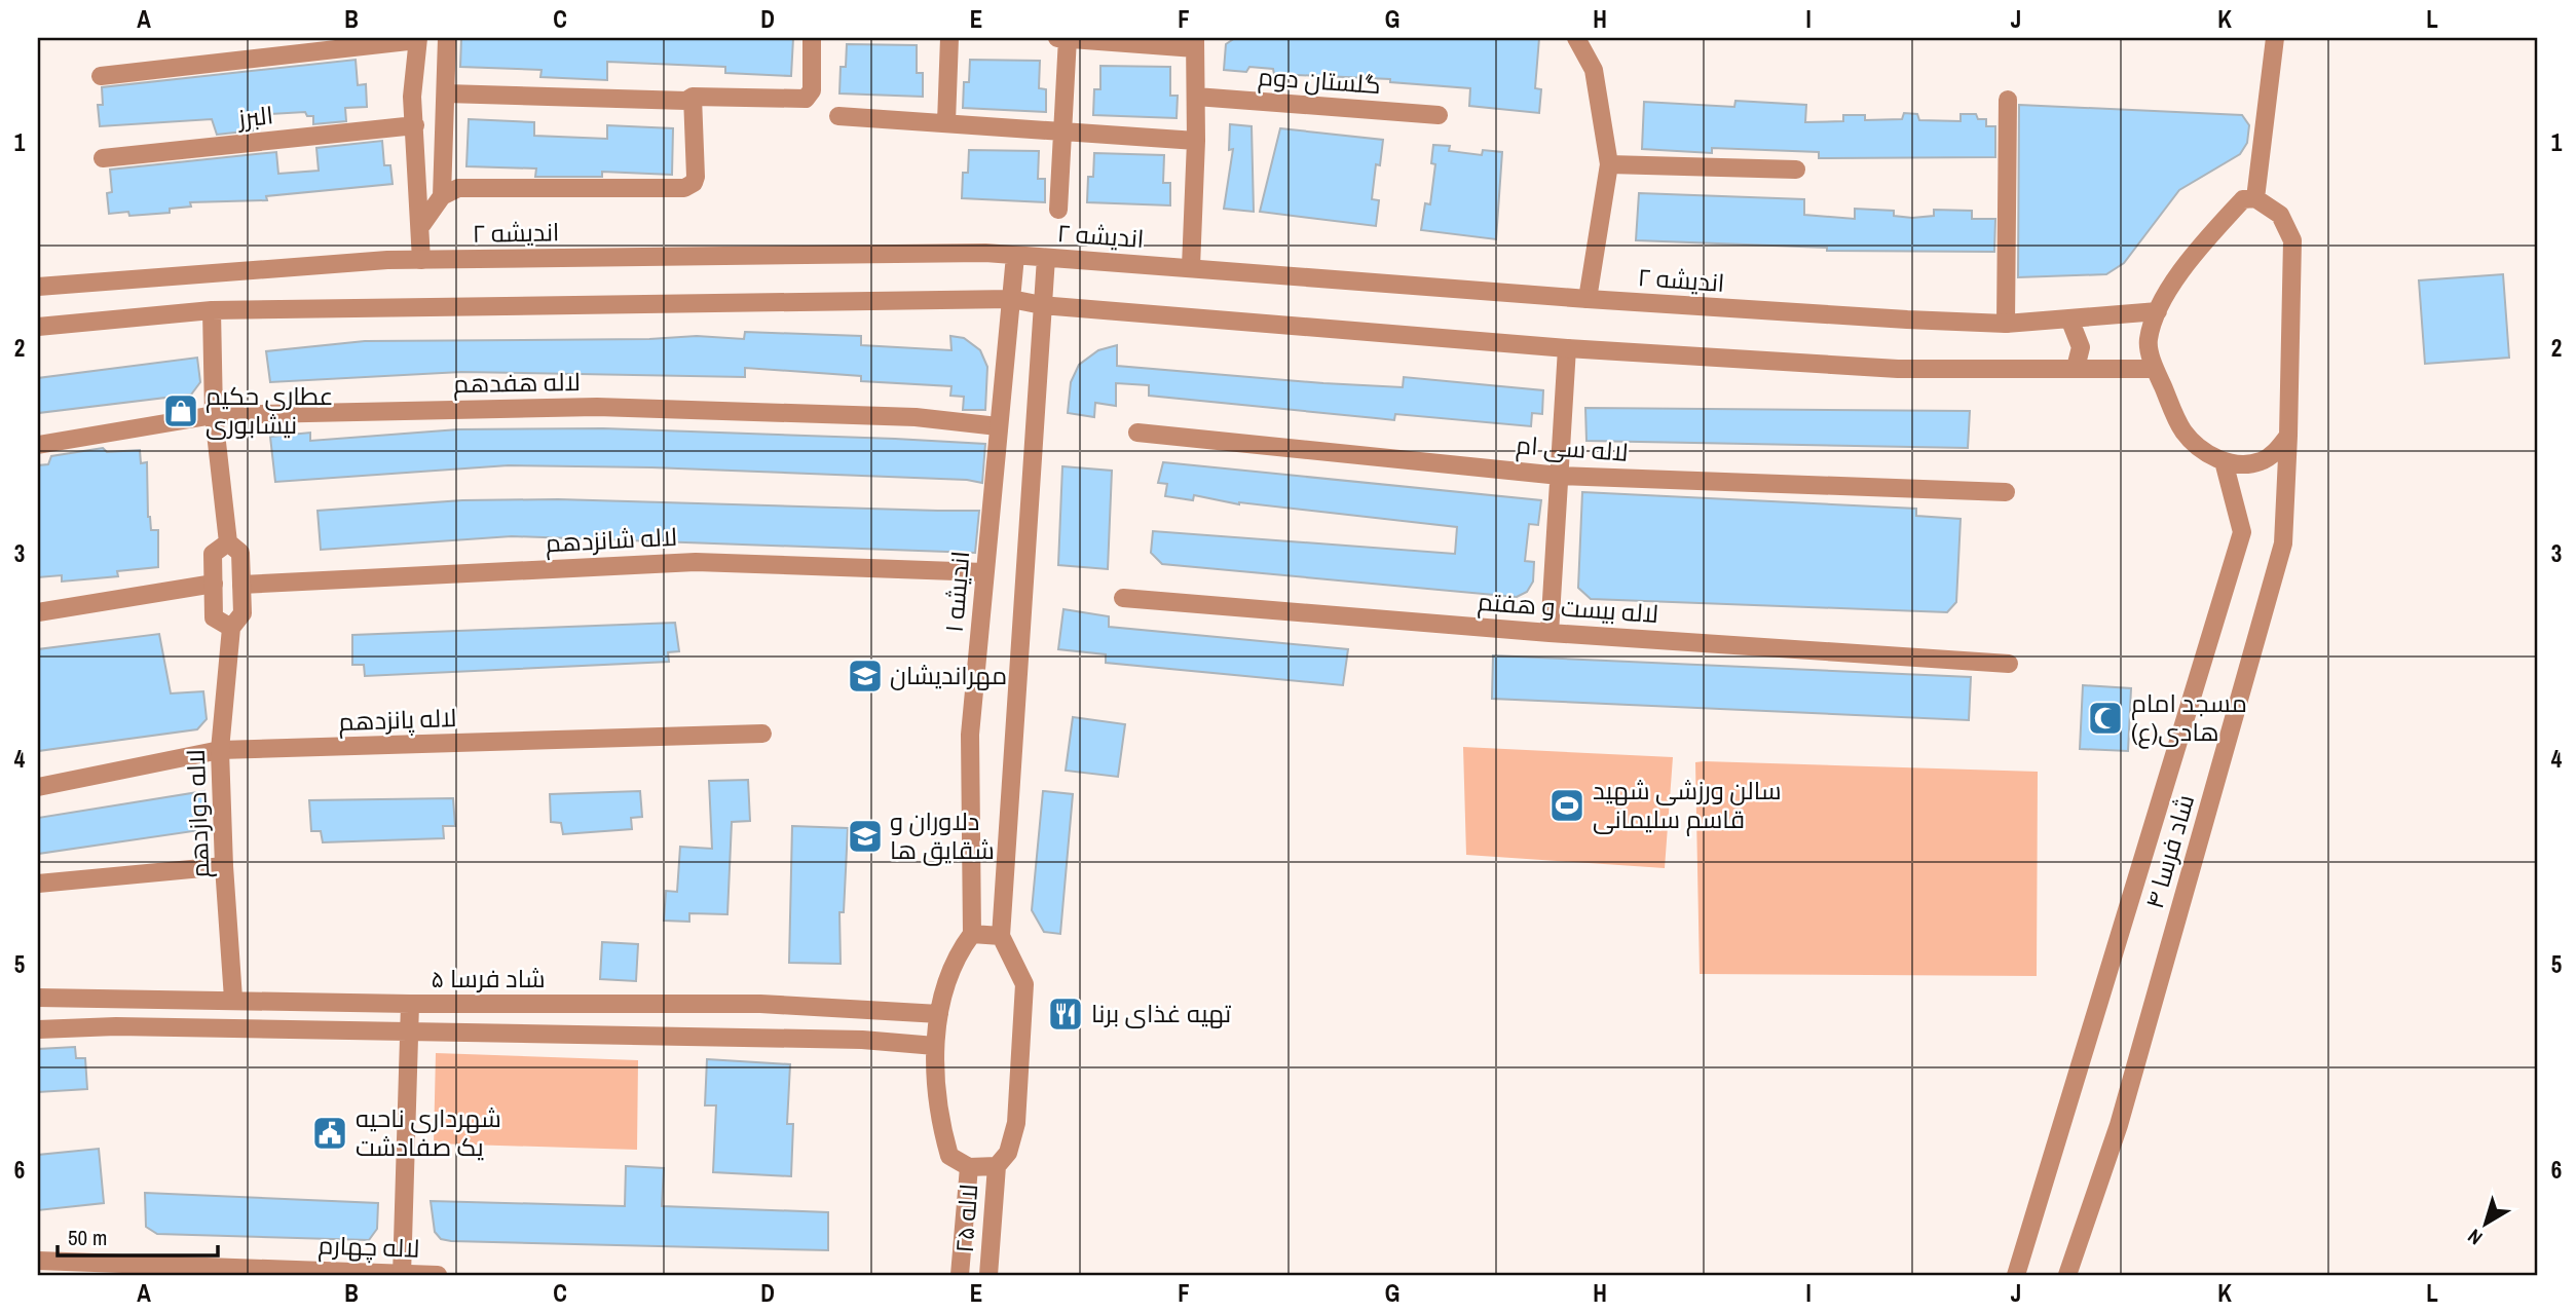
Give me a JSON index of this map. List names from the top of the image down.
{
  "streets": {
    "street": [
      "گلستان دوم",
      "البرز",
      "اندیشه ۲",
      "لاله هفدهم",
      "لاله سی ام",
      "لاله شانزدهم",
      "اندیشه ۱",
      "لاله بیست و هفتم",
      "لاله پانزدهم",
      "لاله دوازدهم",
      "شاد فرسا ۴",
      "شاد فرسا ۵",
      "لاله ۲۵",
      "لاله چهارم"
    ]
  },
  "crossings": [
    ["اندیشه ۲", "اندیشه ۱"],
    ["لاله هفدهم", "اندیشه ۱"],
    ["لاله شانزدهم", "اندیشه ۱"],
    ["لاله شانزدهم", "لاله دوازدهم"],
    ["لاله پانزدهم", "لاله دوازدهم"],
    ["لاله دوازدهم", "شاد فرسا ۵"]
  ],
  "places": {
    "shop": ["عطاری حکیم نیشابوری"],
    "school or university": ["مهراندیشان", "دلاوران و شقایق ها"],
    "mosque": ["مسجد امام هادی(ع)"],
    "sports": ["سالن ورزشی شهید قاسم سلیمانی"],
    "restaurant": ["تهیه غذای برنا"],
    "public building": ["شهرداری ناحیه یک صفادشت"]
  },
  "scale_bar": "50 m",
  "north": "bottom left",
  "grid": {
    "columns": [
      "A",
      "B",
      "C",
      "D",
      "E",
      "F",
      "G",
      "H",
      "I",
      "J",
      "K",
      "L"
    ],
    "rows": [
      "1",
      "2",
      "3",
      "4",
      "5",
      "6"
    ]
  }
}
